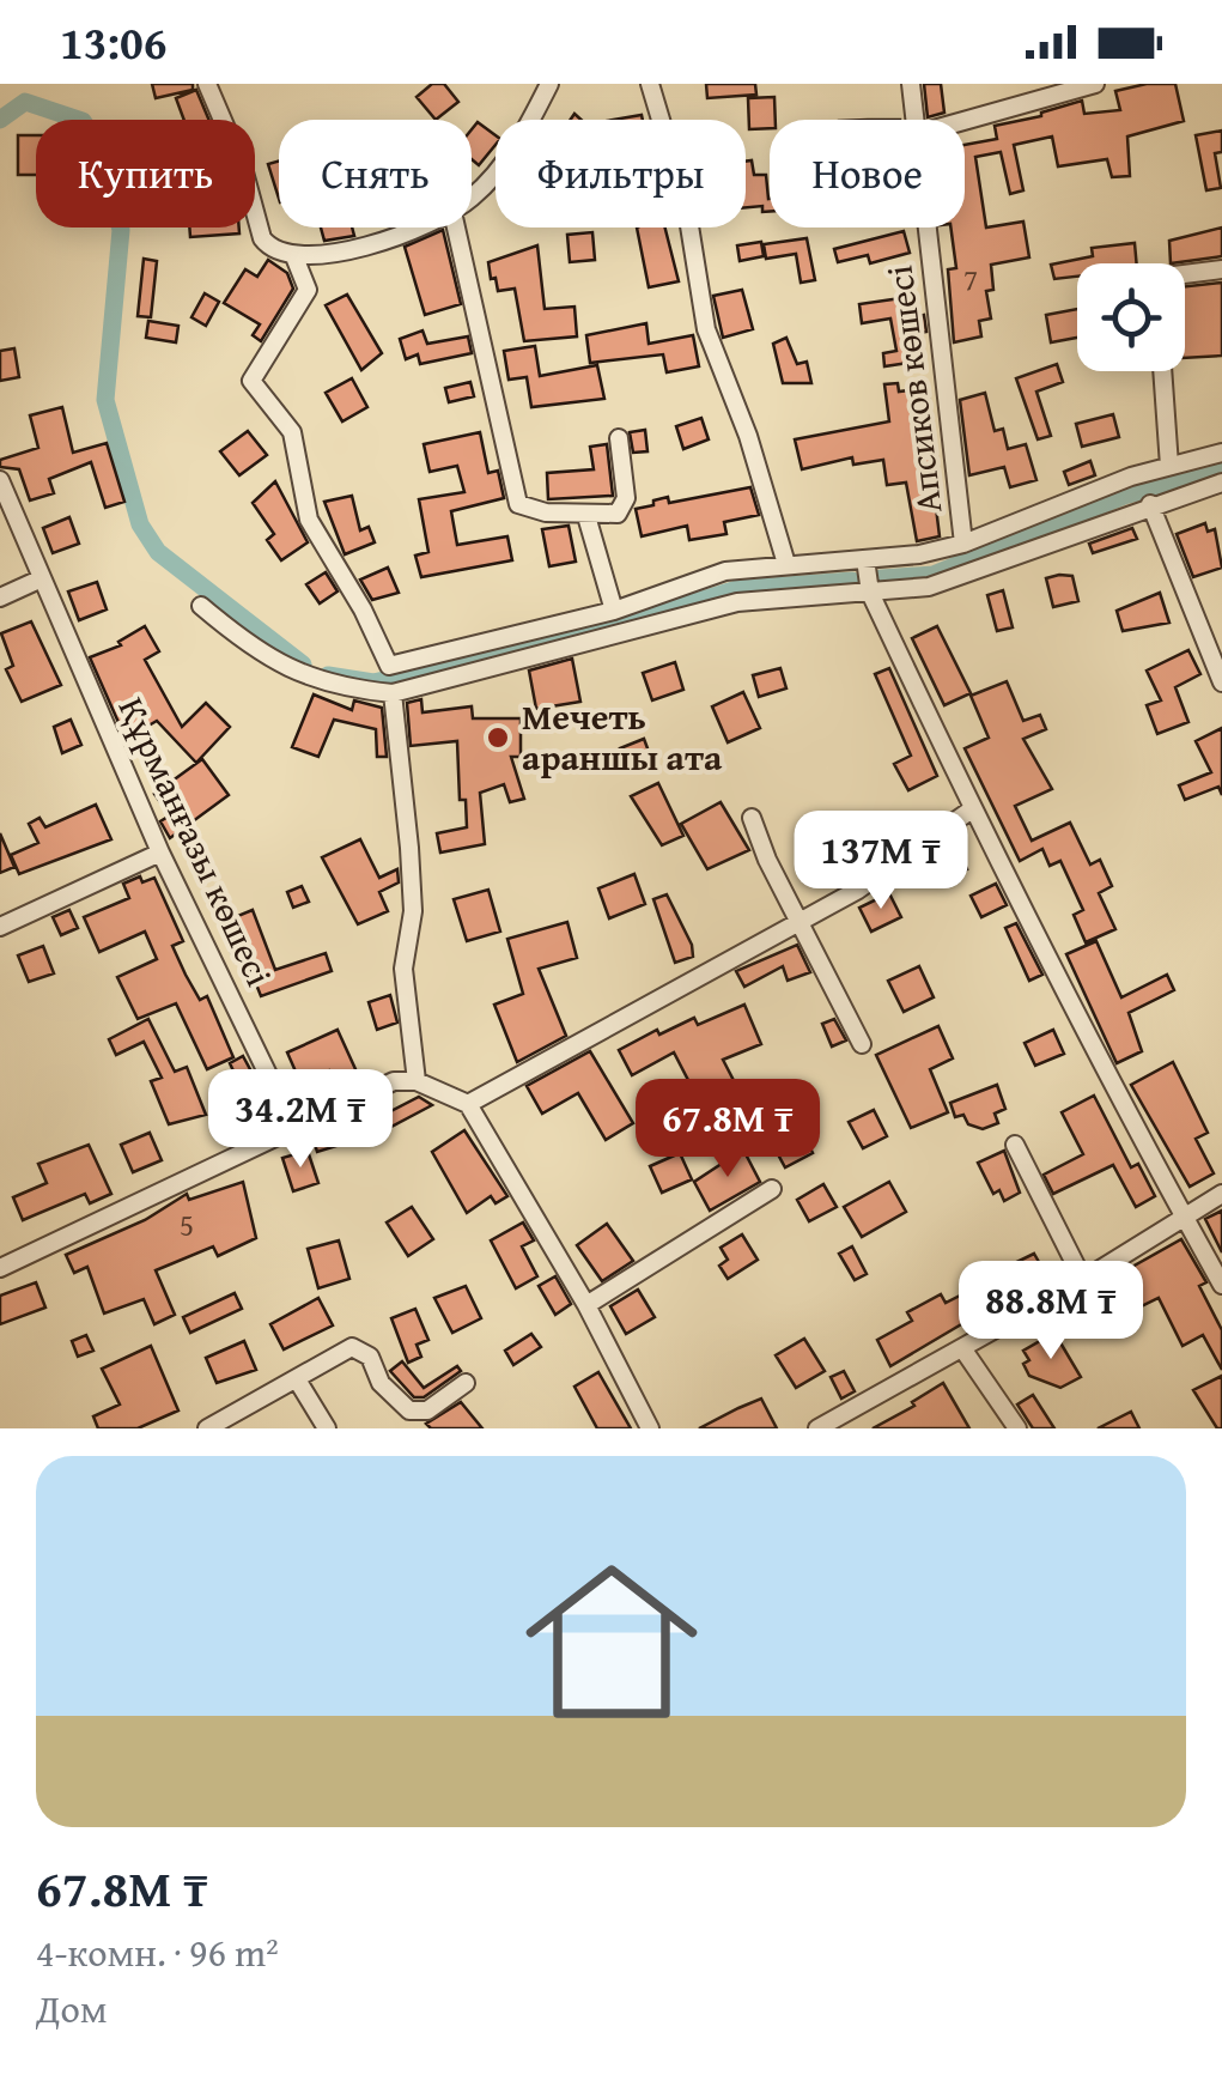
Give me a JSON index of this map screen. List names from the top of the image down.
{
  "streets": {
    "street": ["Апсиков көшесі", "Құрманғазы көшесі"]
  },
  "places": ["Мечеть араншы ата"],
  "house_numbers": ["7", "5"],
  "page": {
    "status": "13:06",
    "chip": [
      "Купить",
      "Снять",
      "Фильтры",
      "Новое"
    ],
    "price": [
      "137M ₸",
      "34.2M ₸",
      "67.8M ₸",
      "88.8M ₸"
    ],
    "list": [
      {
        "name": "67.8M ₸",
        "note": "4-комн. · 96 m² · Дом"
      }
    ]
  }
}
